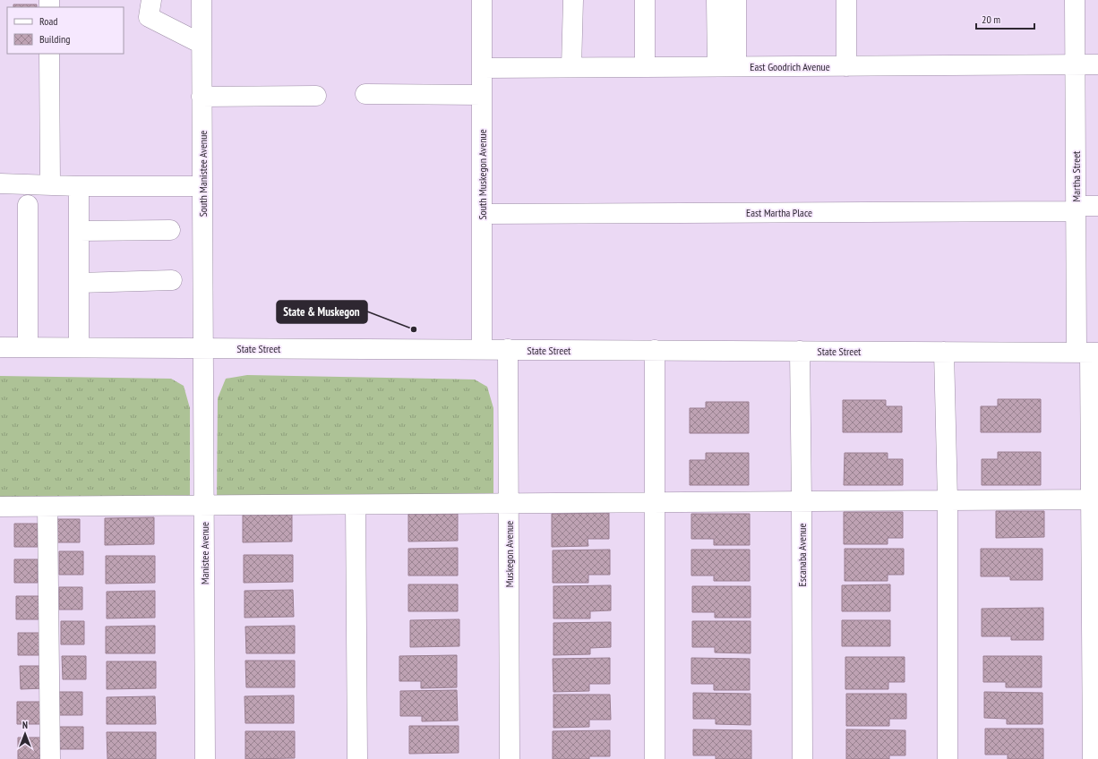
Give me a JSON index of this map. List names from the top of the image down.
{
  "streets": {
    "street": [
      "East Goodrich Avenue",
      "South Manistee Avenue",
      "South Muskegon Avenue",
      "Martha Street",
      "East Martha Place",
      "State Street",
      "Manistee Avenue",
      "Muskegon Avenue",
      "Escanaba Avenue"
    ]
  },
  "crossings": [
    ["East Goodrich Avenue", "South Muskegon Avenue"],
    ["East Goodrich Avenue", "Martha Street"],
    ["South Manistee Avenue", "State Street"],
    ["South Manistee Avenue", "Manistee Avenue"],
    ["South Muskegon Avenue", "East Martha Place"],
    ["South Muskegon Avenue", "State Street"],
    ["Martha Street", "East Martha Place"],
    ["Martha Street", "State Street"],
    ["State Street", "Manistee Avenue"],
    ["State Street", "Muskegon Avenue"],
    ["State Street", "Escanaba Avenue"]
  ],
  "places": ["State & Muskegon"],
  "legend": ["Road", "Building"],
  "scale_bar": "20 m",
  "north": "top"
}
